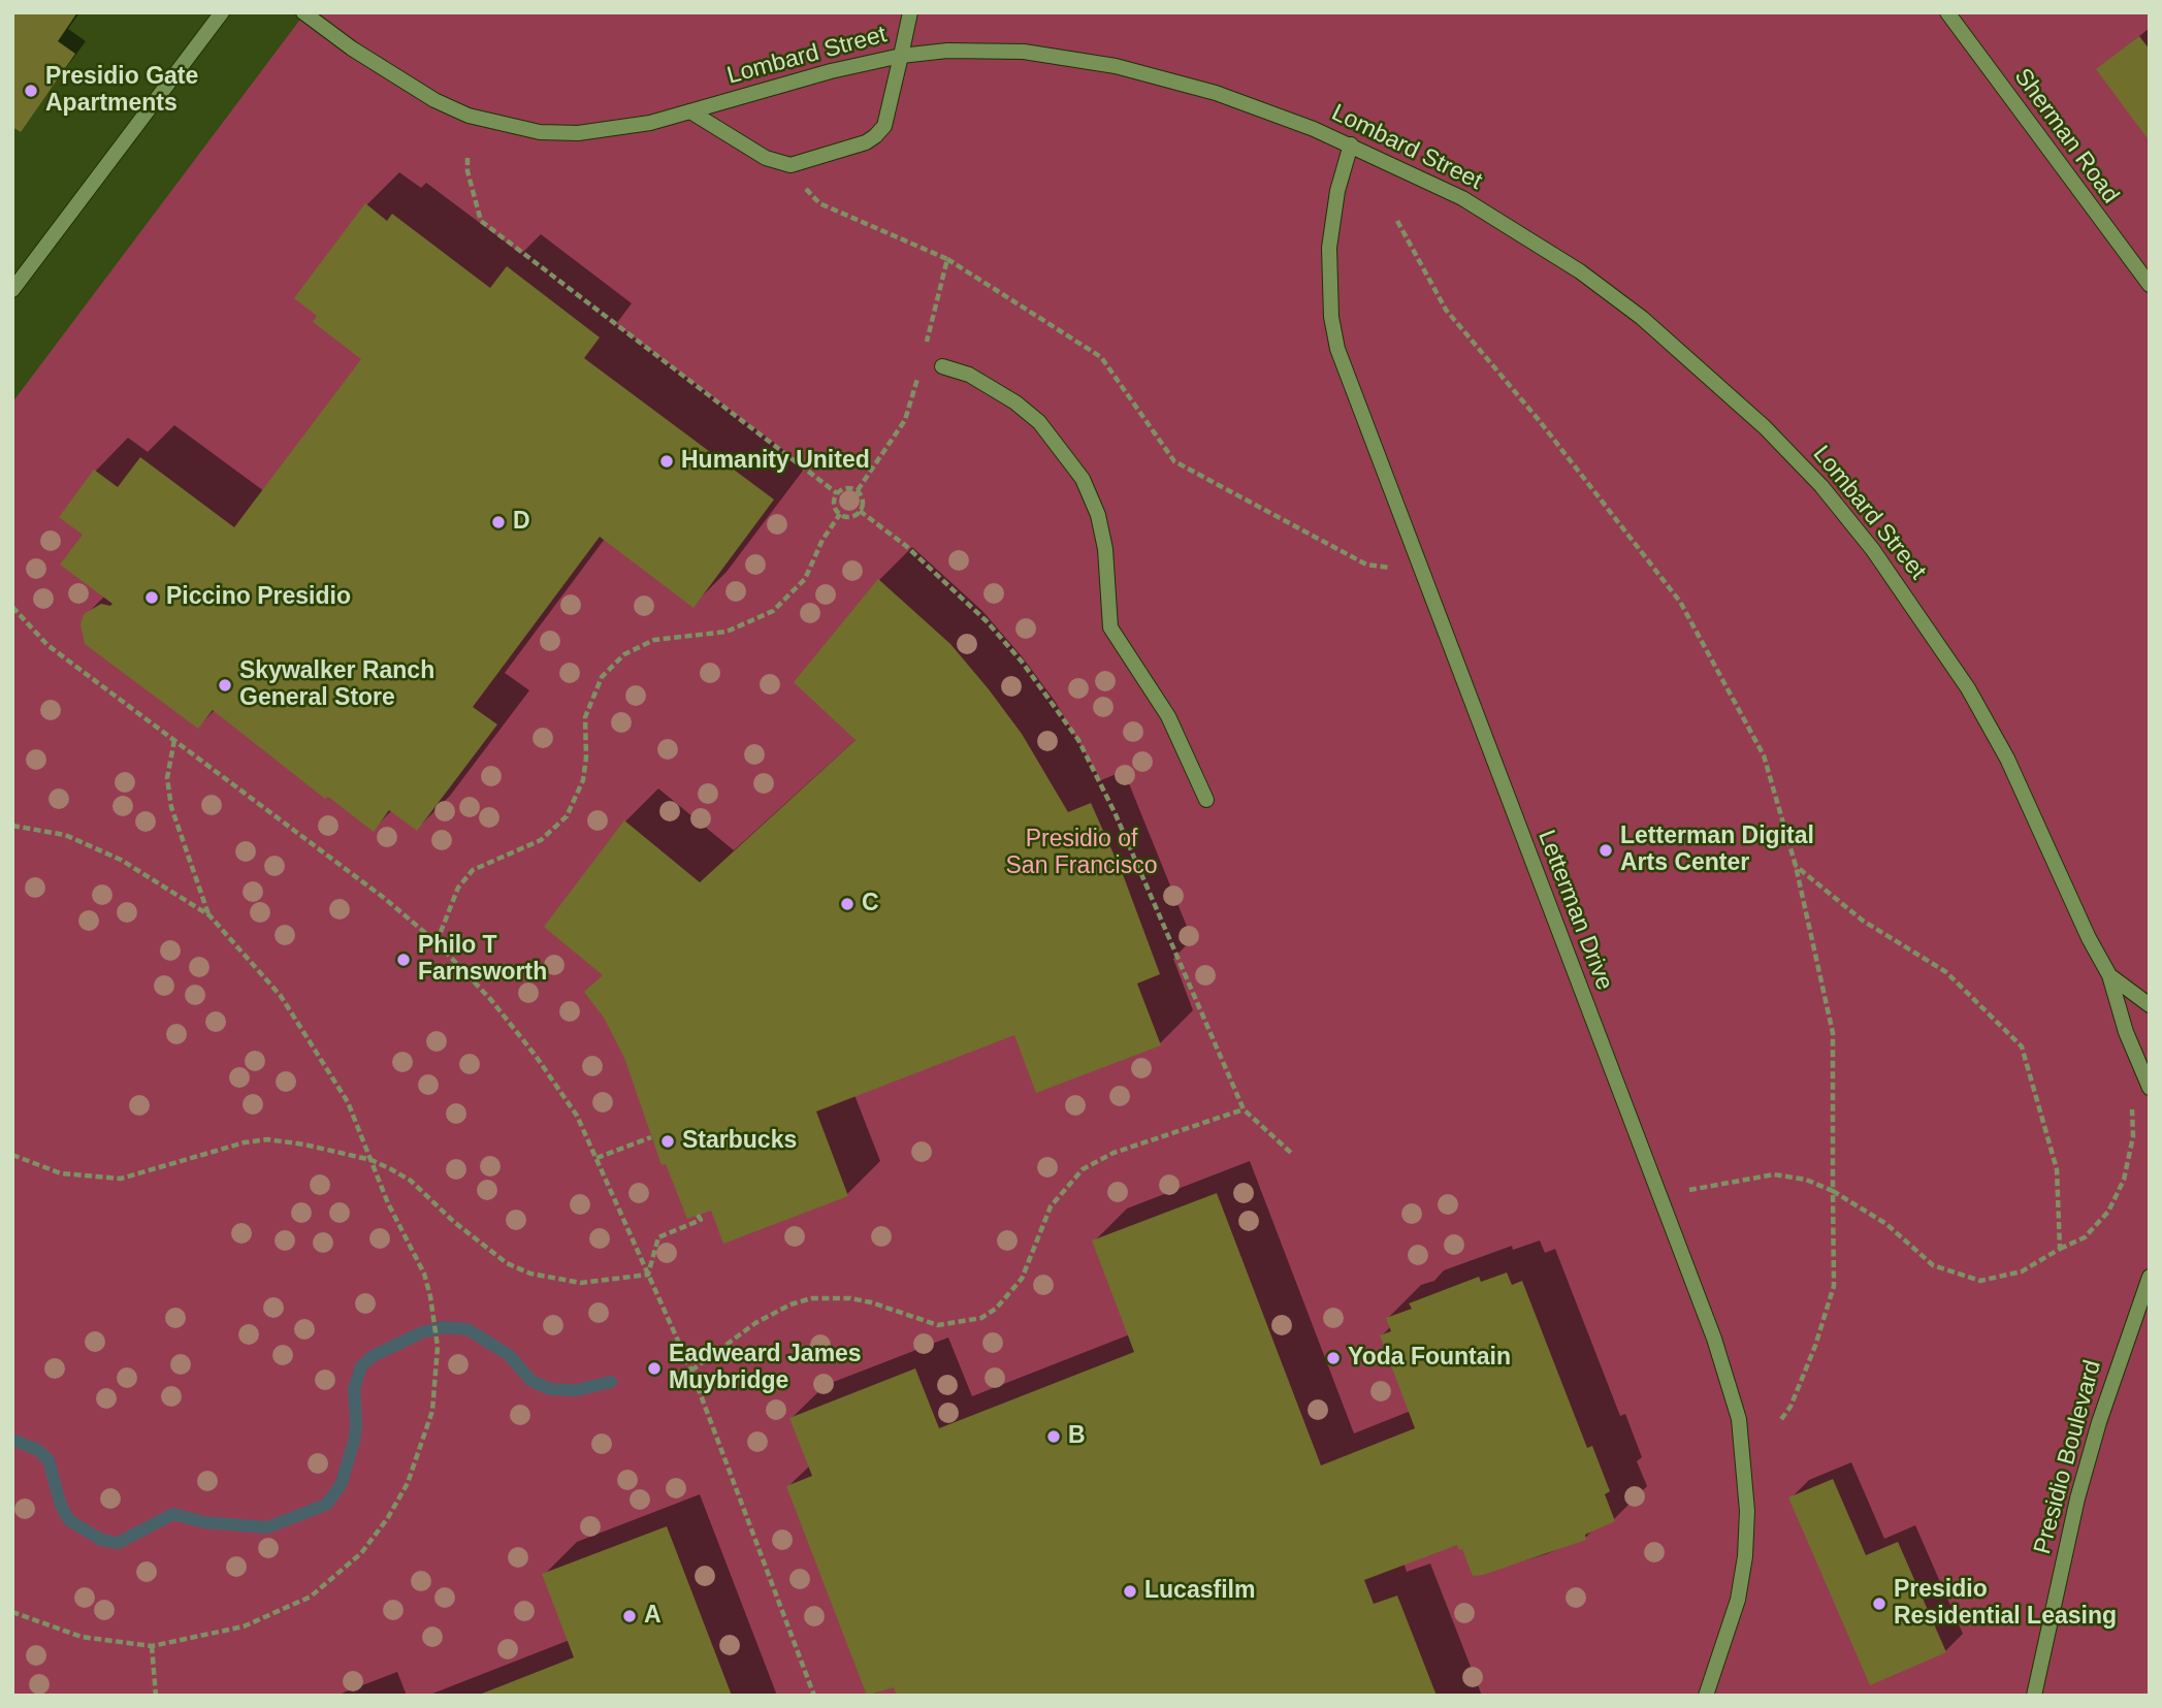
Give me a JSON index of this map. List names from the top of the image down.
{
  "streets": {
    "street": [
      "Lombard Street",
      "Sherman Road",
      "Letterman Drive",
      "Presidio Boulevard"
    ]
  },
  "crossings": [
    ["Lombard Street", "Letterman Drive"]
  ],
  "parks": ["Presidio of San Francisco"],
  "places": [
    "Presidio Gate Apartments",
    "Humanity United",
    "D",
    "Piccino Presidio",
    "Skywalker Ranch General Store",
    "Letterman Digital Arts Center",
    "C",
    "Philo T Farnsworth",
    "Starbucks",
    "Yoda Fountain",
    "Eadweard James Muybridge",
    "B",
    "Lucasfilm",
    "Presidio Residential Leasing",
    "A"
  ]
}
